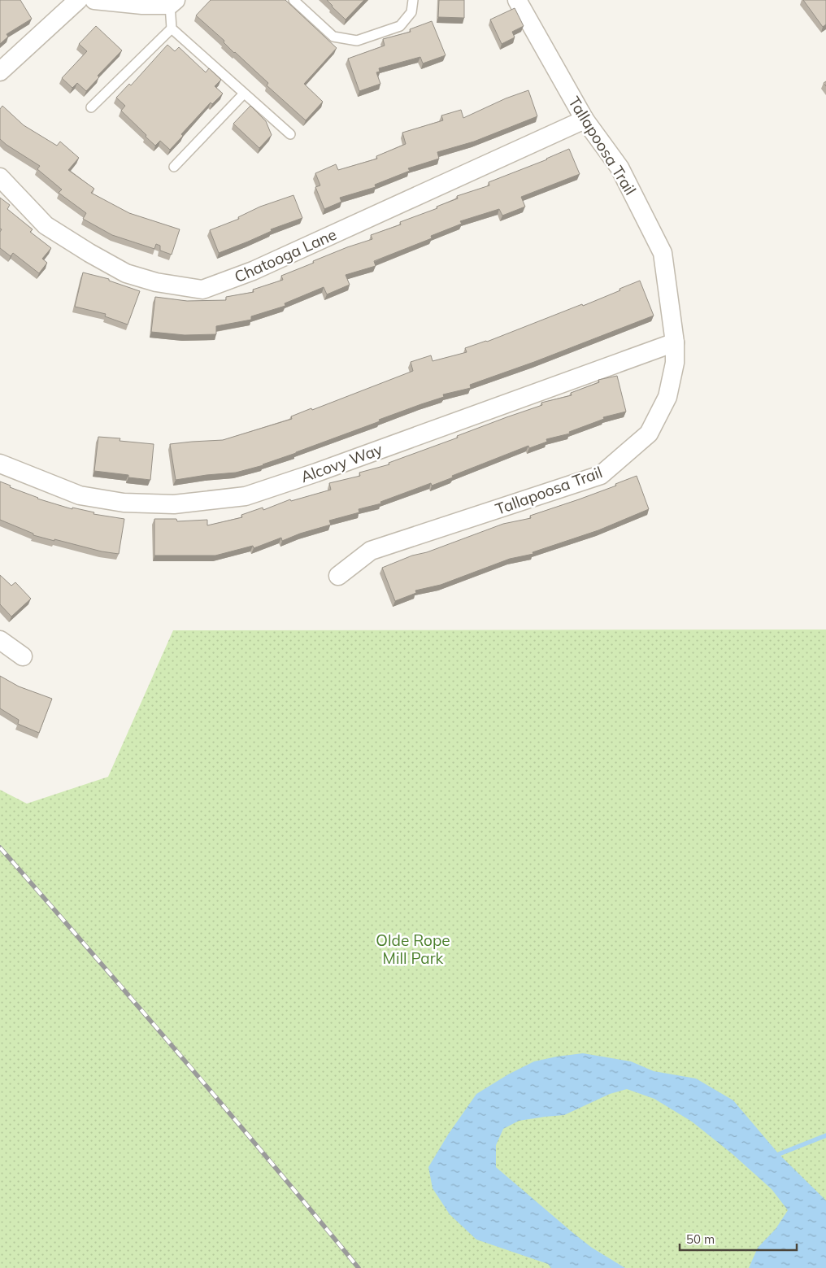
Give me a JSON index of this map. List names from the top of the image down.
{
  "streets": {
    "street": ["Tallapoosa Trail", "Chatooga Lane", "Alcovy Way"]
  },
  "crossings": [
    ["Tallapoosa Trail", "Chatooga Lane"],
    ["Tallapoosa Trail", "Alcovy Way"]
  ],
  "parks": ["Olde Rope Mill Park"],
  "scale_bar": "50 m"
}
